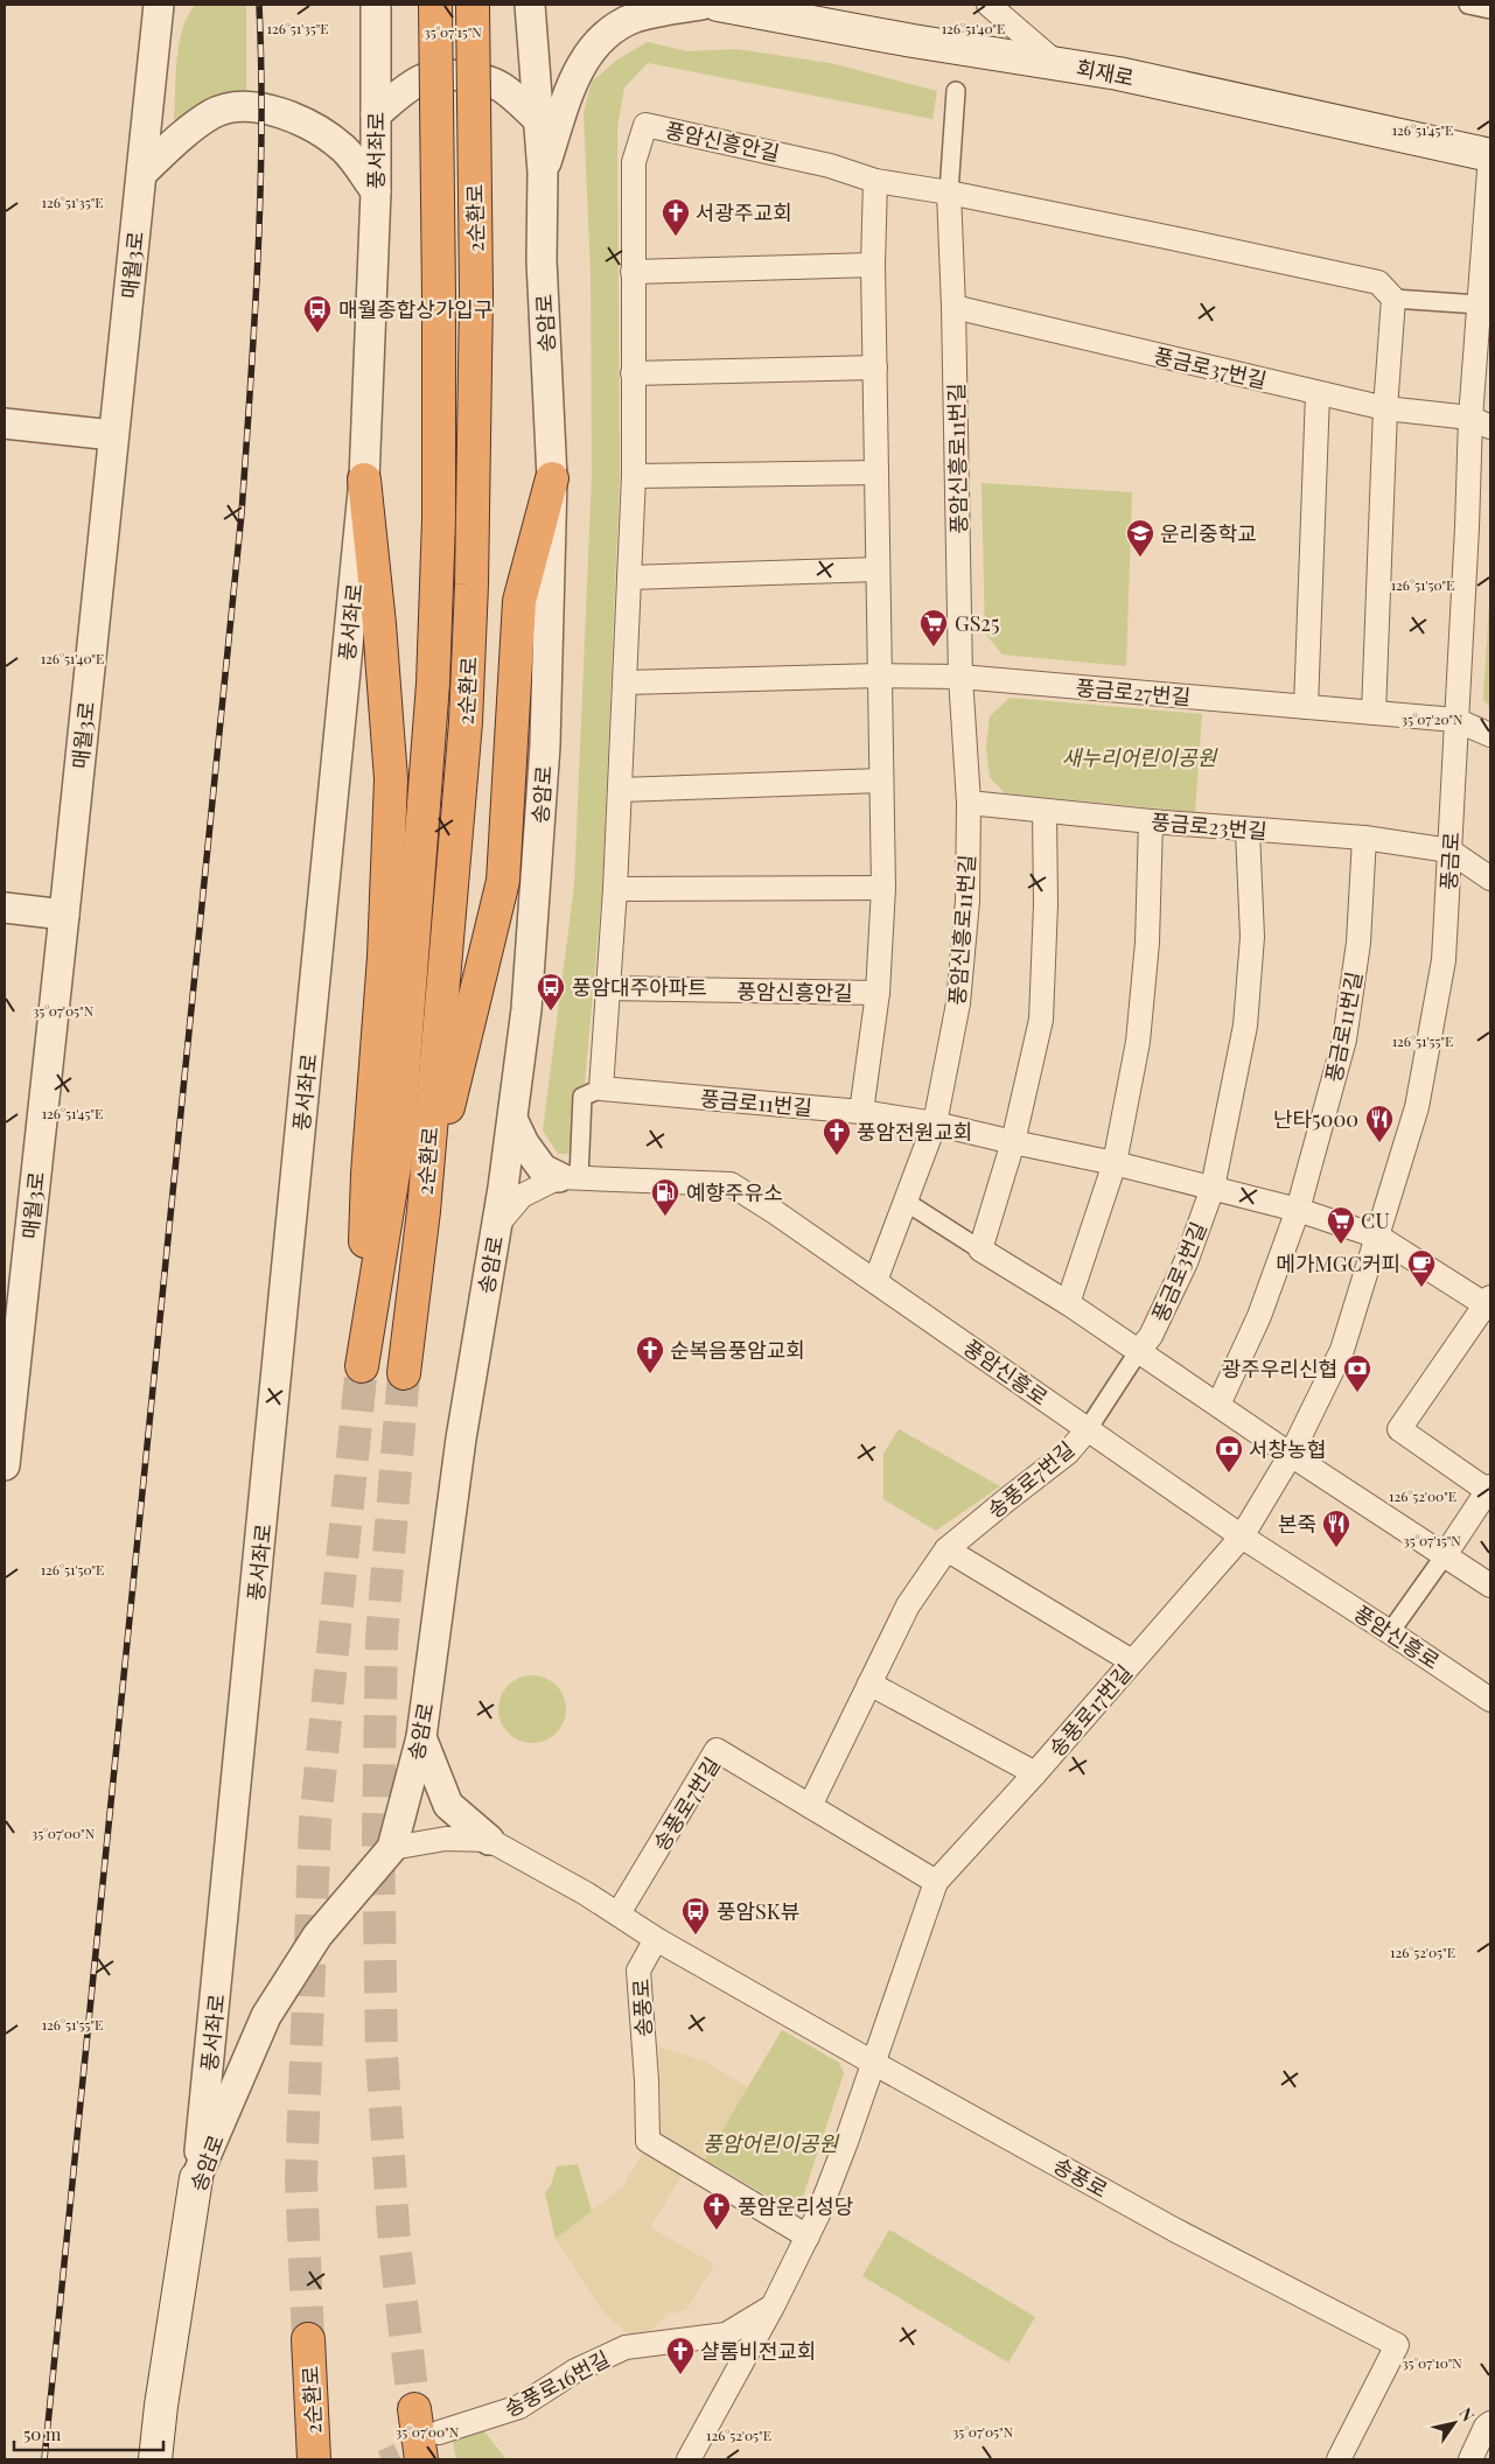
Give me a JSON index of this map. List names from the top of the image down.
{
  "streets": {
    "highway": ["2순환로"],
    "main road": ["회재로", "송암로"],
    "street": [
      "풍암신흥안길",
      "풍서좌로",
      "매월3로",
      "풍금로37번길",
      "풍암신흥로11번길",
      "풍금로27번길",
      "풍금로23번길",
      "풍금로",
      "풍금로11번길",
      "풍금로3번길",
      "풍암신흥로",
      "송풍로7번길",
      "송풍로17번길",
      "송풍로",
      "송풍로16번길"
    ]
  },
  "crossings": [
    ["회재로", "풍금로"],
    ["풍암신흥안길", "풍암신흥로11번길"],
    ["풍암신흥안길", "풍금로11번길"],
    ["풍서좌로", "2순환로"],
    ["풍서좌로", "송암로"],
    ["송암로", "풍암신흥로"],
    ["송암로", "송풍로"],
    ["풍금로37번길", "풍암신흥로11번길"],
    ["풍금로37번길", "풍금로"],
    ["풍암신흥로11번길", "풍금로27번길"],
    ["풍암신흥로11번길", "풍금로23번길"],
    ["풍암신흥로11번길", "풍금로11번길"],
    ["풍암신흥로11번길", "풍암신흥로"],
    ["풍금로27번길", "풍금로"],
    ["풍금로23번길", "풍금로"],
    ["풍금로23번길", "풍금로11번길"],
    ["풍금로", "풍금로11번길"],
    ["풍금로", "풍암신흥로"],
    ["풍금로", "송풍로17번길"],
    ["풍금로11번길", "풍금로3번길"],
    ["풍암신흥로", "송풍로7번길"],
    ["풍암신흥로", "송풍로17번길"],
    ["송풍로7번길", "송풍로"],
    ["송풍로17번길", "송풍로"]
  ],
  "parks": ["새누리어린이공원", "풍암어린이공원"],
  "places": {
    "church": [
      "서광주교회",
      "풍암전원교회",
      "순복음풍암교회",
      "풍암운리성당",
      "샬롬비전교회"
    ],
    "bus stop": ["매월종합상가입구", "풍암대주아파트", "풍암SK뷰"],
    "school or university": ["운리중학교"],
    "supermarket": ["GS25", "CU"],
    "restaurant": ["난타5000", "본죽"],
    "fuel station": ["예향주유소"],
    "cafe": ["메가MGC커피"],
    "bank": ["광주우리신협", "서창농협"]
  },
  "scale_bar": "50 m",
  "north": "top right",
  "coordinates": [
    "126°51'35\"E",
    "126°51'40\"E",
    "35°07'15\"N",
    "126°51'45\"E",
    "126°51'50\"E",
    "35°07'20\"N",
    "35°07'05\"N",
    "126°51'55\"E",
    "126°52'00\"E",
    "35°07'00\"N",
    "126°52'05\"E",
    "35°07'10\"N"
  ]
}
